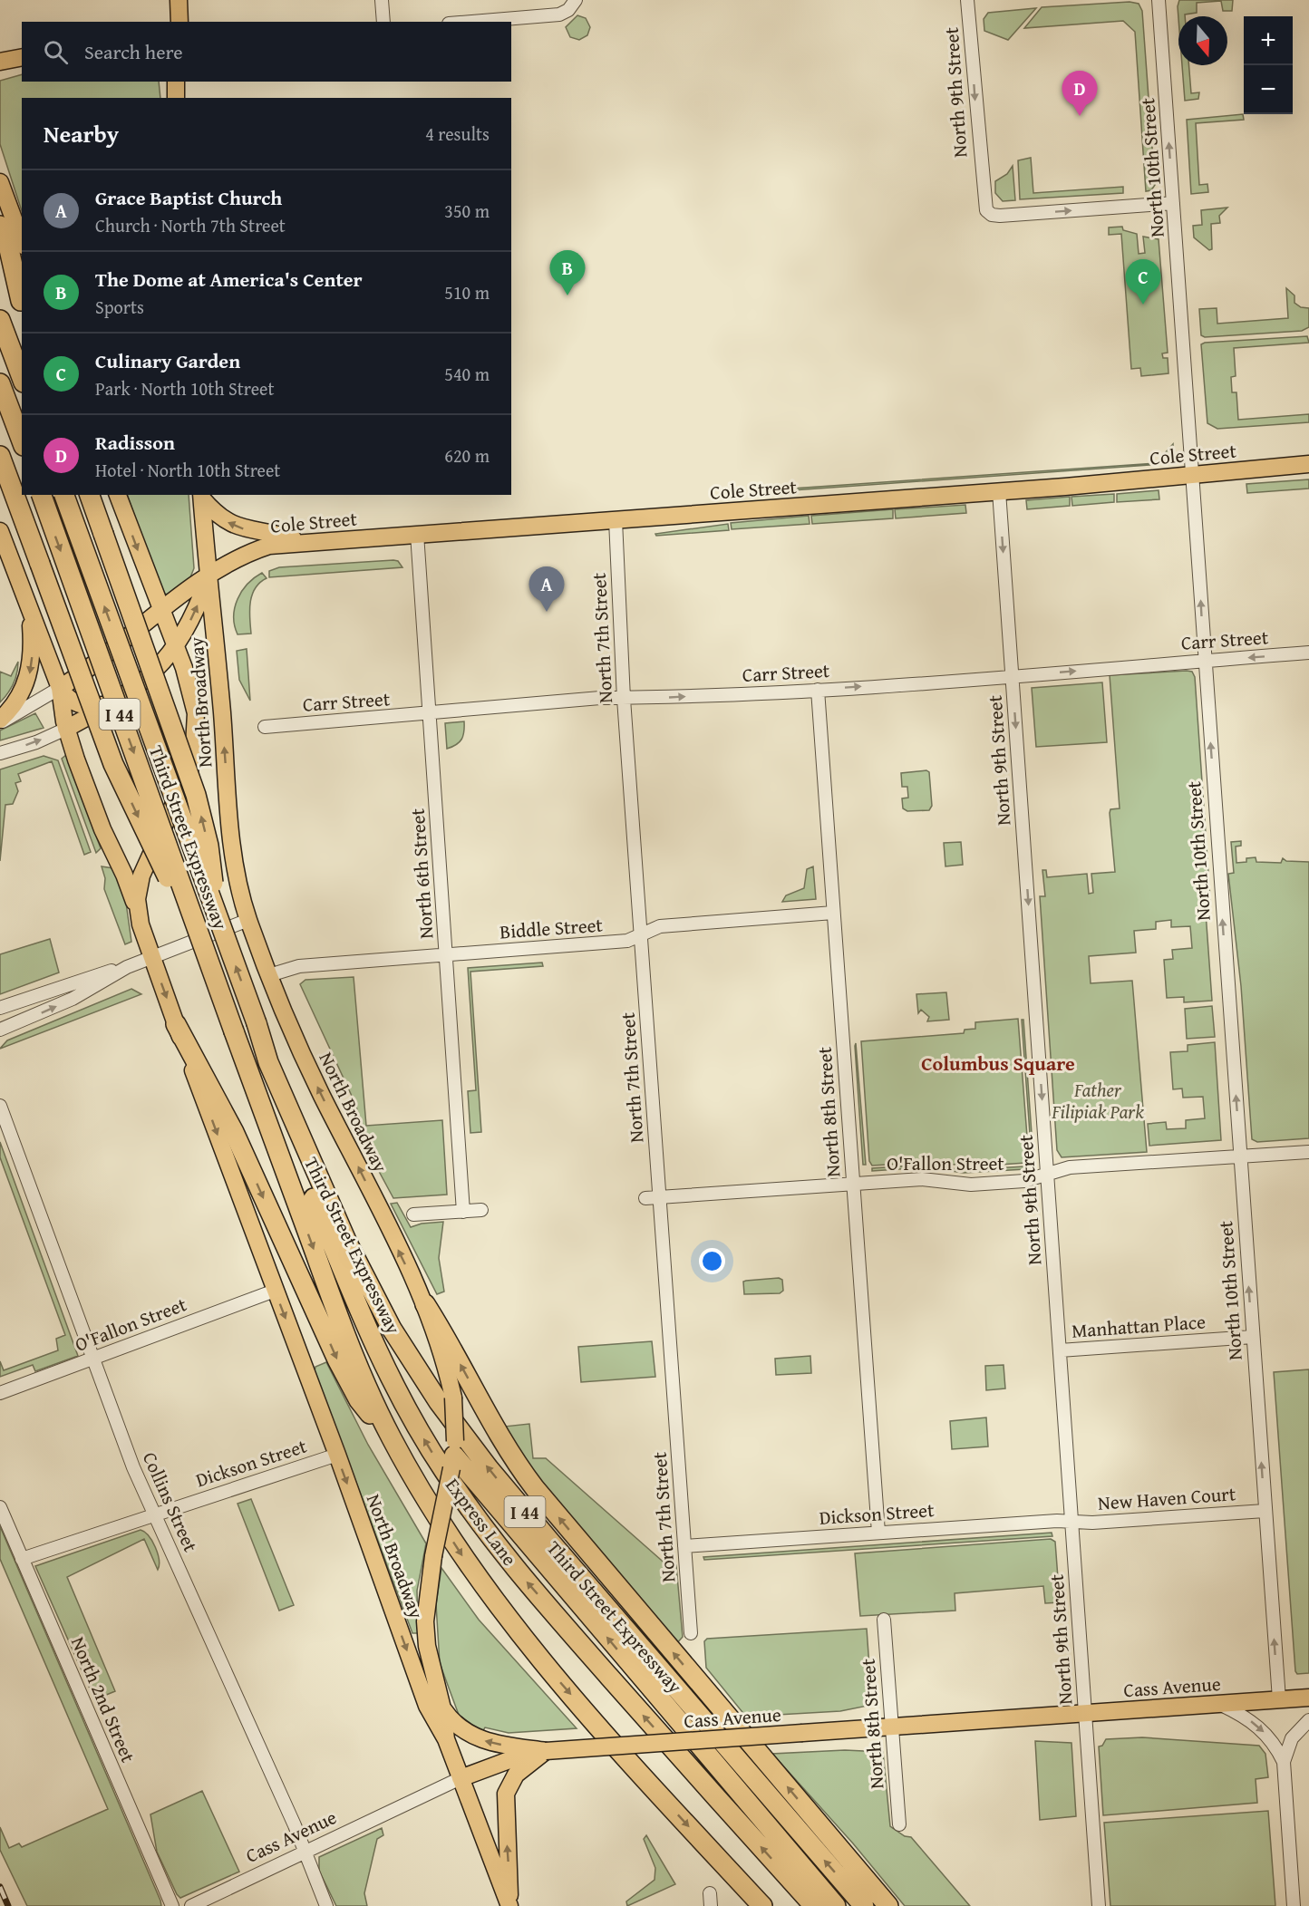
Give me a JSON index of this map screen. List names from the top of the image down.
{
  "streets": {
    "highway": ["I 44", "Third Street Expressway", "Express Lane"],
    "main road": ["Cole Street", "North Broadway", "Cass Avenue"],
    "street": [
      "North 9th Street",
      "North 10th Street",
      "North 7th Street",
      "Carr Street",
      "North 6th Street",
      "Biddle Street",
      "North 8th Street",
      "O'Fallon Street",
      "Manhattan Place",
      "Dickson Street",
      "New Haven Court",
      "Collins Street",
      "North 2nd Street"
    ]
  },
  "crossings": [
    ["North 9th Street", "North 10th Street"],
    ["North 9th Street", "Cole Street"],
    ["North 9th Street", "Carr Street"],
    ["North 9th Street", "O'Fallon Street"],
    ["North 9th Street", "Manhattan Place"],
    ["North 9th Street", "Dickson Street"],
    ["North 9th Street", "New Haven Court"],
    ["North 9th Street", "Cass Avenue"],
    ["North 10th Street", "Cole Street"],
    ["North 10th Street", "Carr Street"],
    ["North 10th Street", "O'Fallon Street"],
    ["North 10th Street", "Manhattan Place"],
    ["North 10th Street", "New Haven Court"],
    ["North 10th Street", "Cass Avenue"],
    ["Cole Street", "North 7th Street"],
    ["Cole Street", "North Broadway"],
    ["Cole Street", "North 6th Street"],
    ["North 7th Street", "Carr Street"],
    ["North 7th Street", "Biddle Street"],
    ["North 7th Street", "O'Fallon Street"],
    ["North 7th Street", "Dickson Street"],
    ["Carr Street", "North 6th Street"],
    ["Carr Street", "North 8th Street"],
    ["North Broadway", "Biddle Street"],
    ["North Broadway", "O'Fallon Street"],
    ["North Broadway", "Dickson Street"],
    ["North Broadway", "Cass Avenue"],
    ["Third Street Expressway", "Express Lane"],
    ["North 6th Street", "Biddle Street"],
    ["Biddle Street", "North 8th Street"],
    ["North 8th Street", "O'Fallon Street"],
    ["North 8th Street", "Dickson Street"],
    ["North 8th Street", "Cass Avenue"],
    ["O'Fallon Street", "Collins Street"],
    ["Dickson Street", "New Haven Court"],
    ["Dickson Street", "Collins Street"],
    ["Dickson Street", "North 2nd Street"],
    ["Collins Street", "Cass Avenue"]
  ],
  "one_way": ["North 9th Street", "North 10th Street"],
  "districts": ["Columbus Square"],
  "parks": ["Father Filipiak Park"],
  "north": "bottom",
  "page": {
    "map_buttons": ["+", "−"],
    "search": "Search here",
    "pins": [
      "D",
      "B",
      "C",
      "A"
    ],
    "heading": ["Nearby", "4 results"],
    "list": [
      {
        "mark": "A",
        "name": "Grace Baptist Church",
        "note": "Church · North 7th Street",
        "value": "350 m"
      },
      {
        "mark": "B",
        "name": "The Dome at America's Center",
        "note": "Sports",
        "value": "510 m"
      },
      {
        "mark": "C",
        "name": "Culinary Garden",
        "note": "Park · North 10th Street",
        "value": "540 m"
      },
      {
        "mark": "D",
        "name": "Radisson",
        "note": "Hotel · North 10th Street",
        "value": "620 m"
      }
    ]
  }
}
